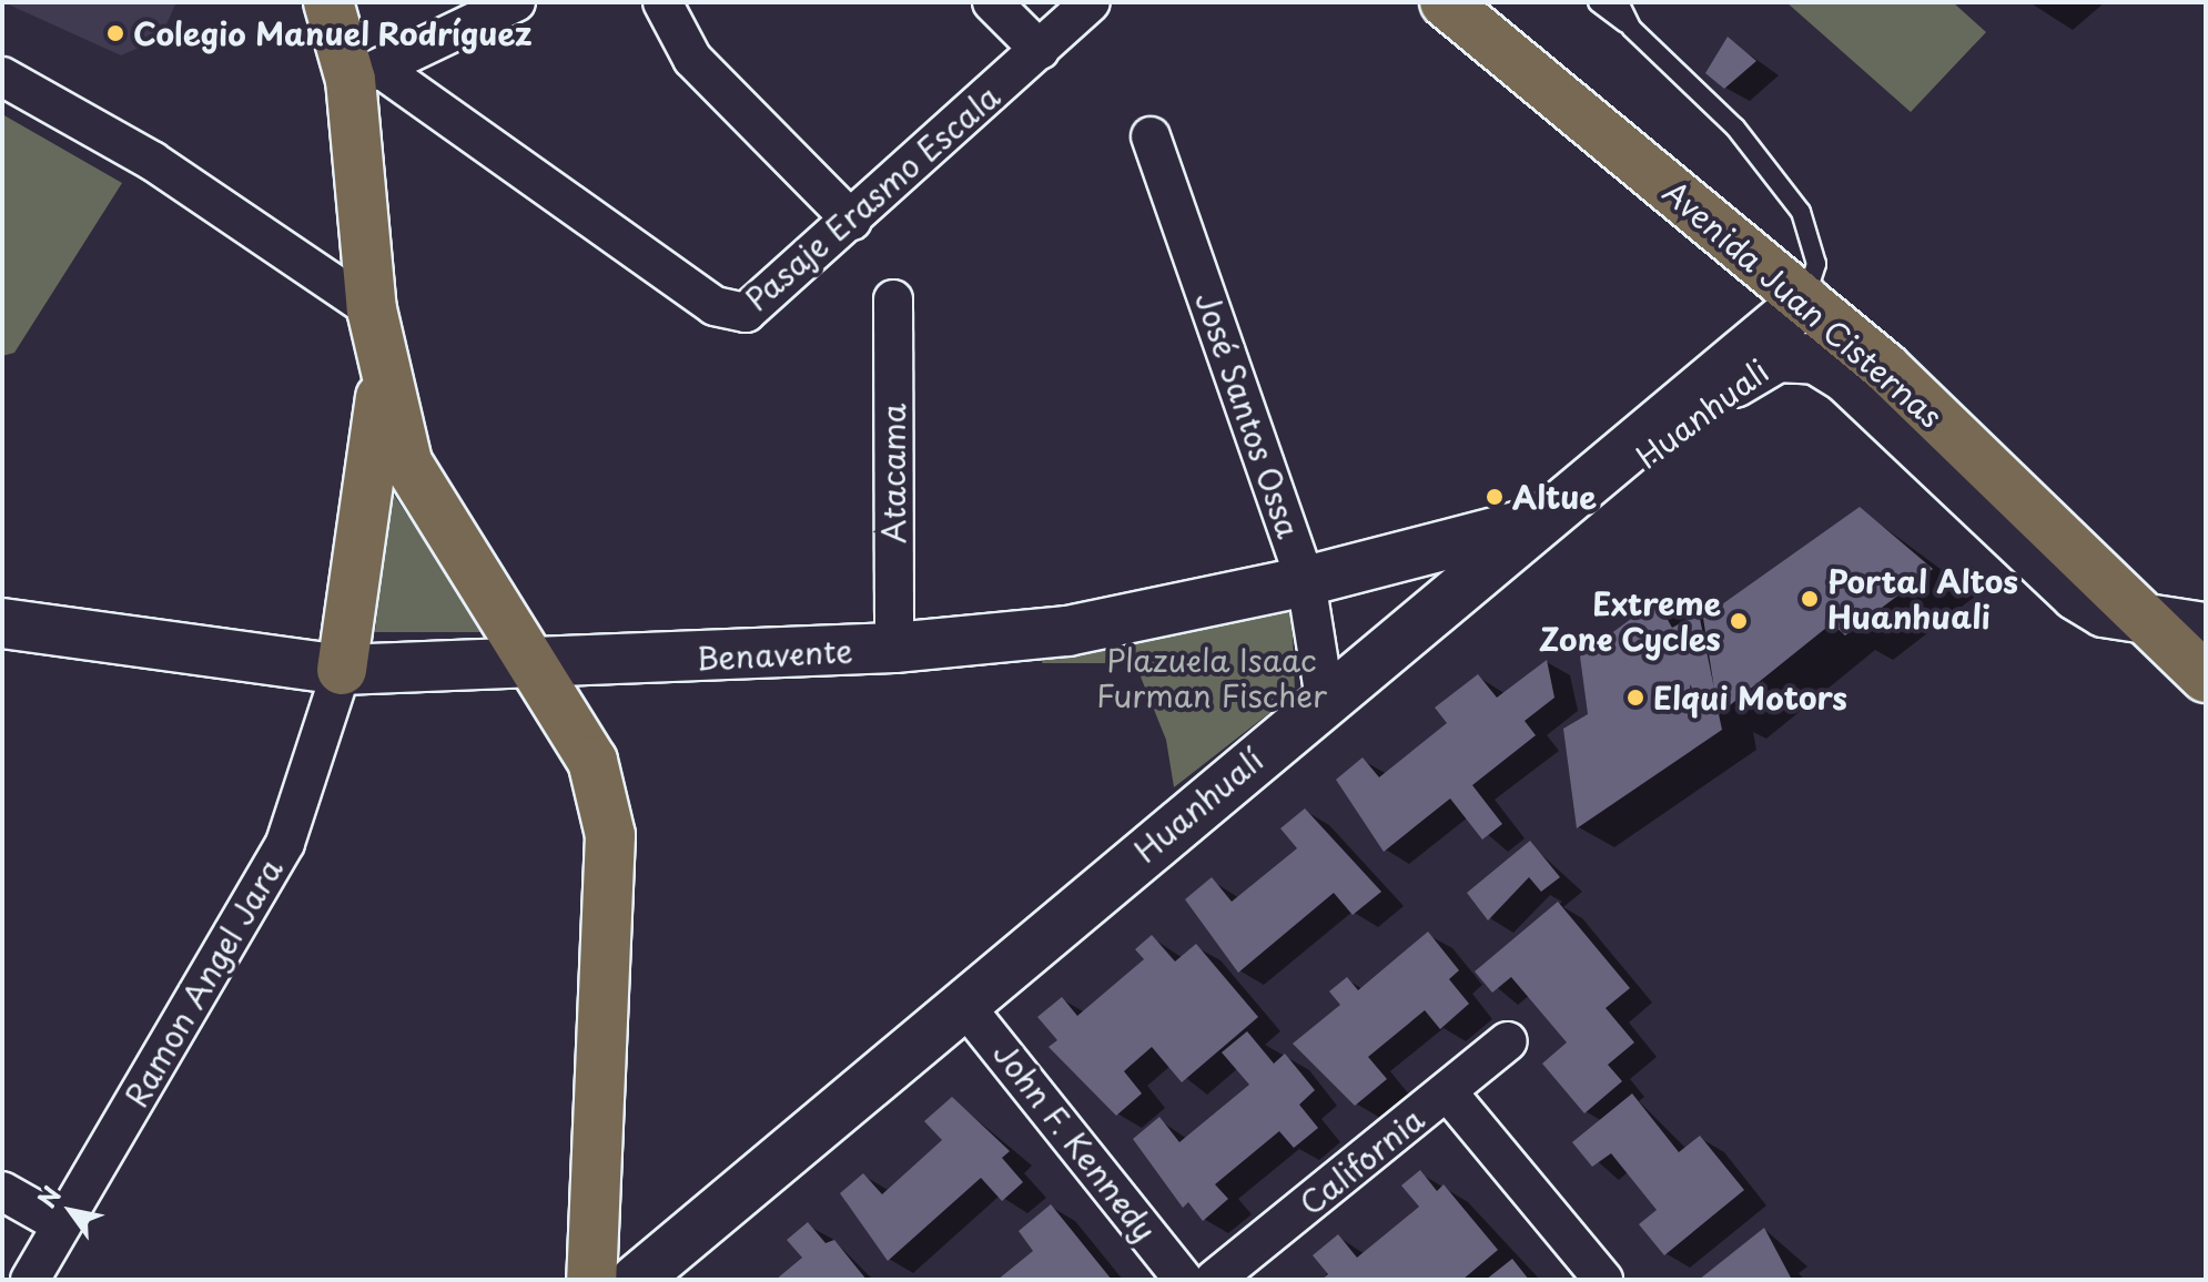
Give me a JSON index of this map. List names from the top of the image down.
{
  "streets": {
    "main road": [
      "Avenida Juan Cisternas",
      "Huanhuali",
      "Benavente",
      "Huanhualí"
    ],
    "street": [
      "Pasaje Erasmo Escala",
      "José Santos Ossa",
      "Atacama",
      "Ramon Angel Jara",
      "John F. Kennedy",
      "California"
    ]
  },
  "crossings": [
    ["Avenida Juan Cisternas", "Huanhuali"],
    ["Avenida Juan Cisternas", "Huanhualí"],
    ["Huanhuali", "Huanhualí"],
    ["José Santos Ossa", "Benavente"],
    ["José Santos Ossa", "Huanhualí"],
    ["Atacama", "Benavente"],
    ["Benavente", "Huanhualí"],
    ["Benavente", "Ramon Angel Jara"],
    ["Huanhualí", "John F. Kennedy"]
  ],
  "parks": ["Plazuela Isaac Furman Fischer"],
  "places": [
    "Colegio Manuel Rodríguez",
    "Altue",
    "Portal Altos Huanhuali",
    "Extreme Zone Cycles",
    "Elqui Motors"
  ],
  "north": "top left"
}
